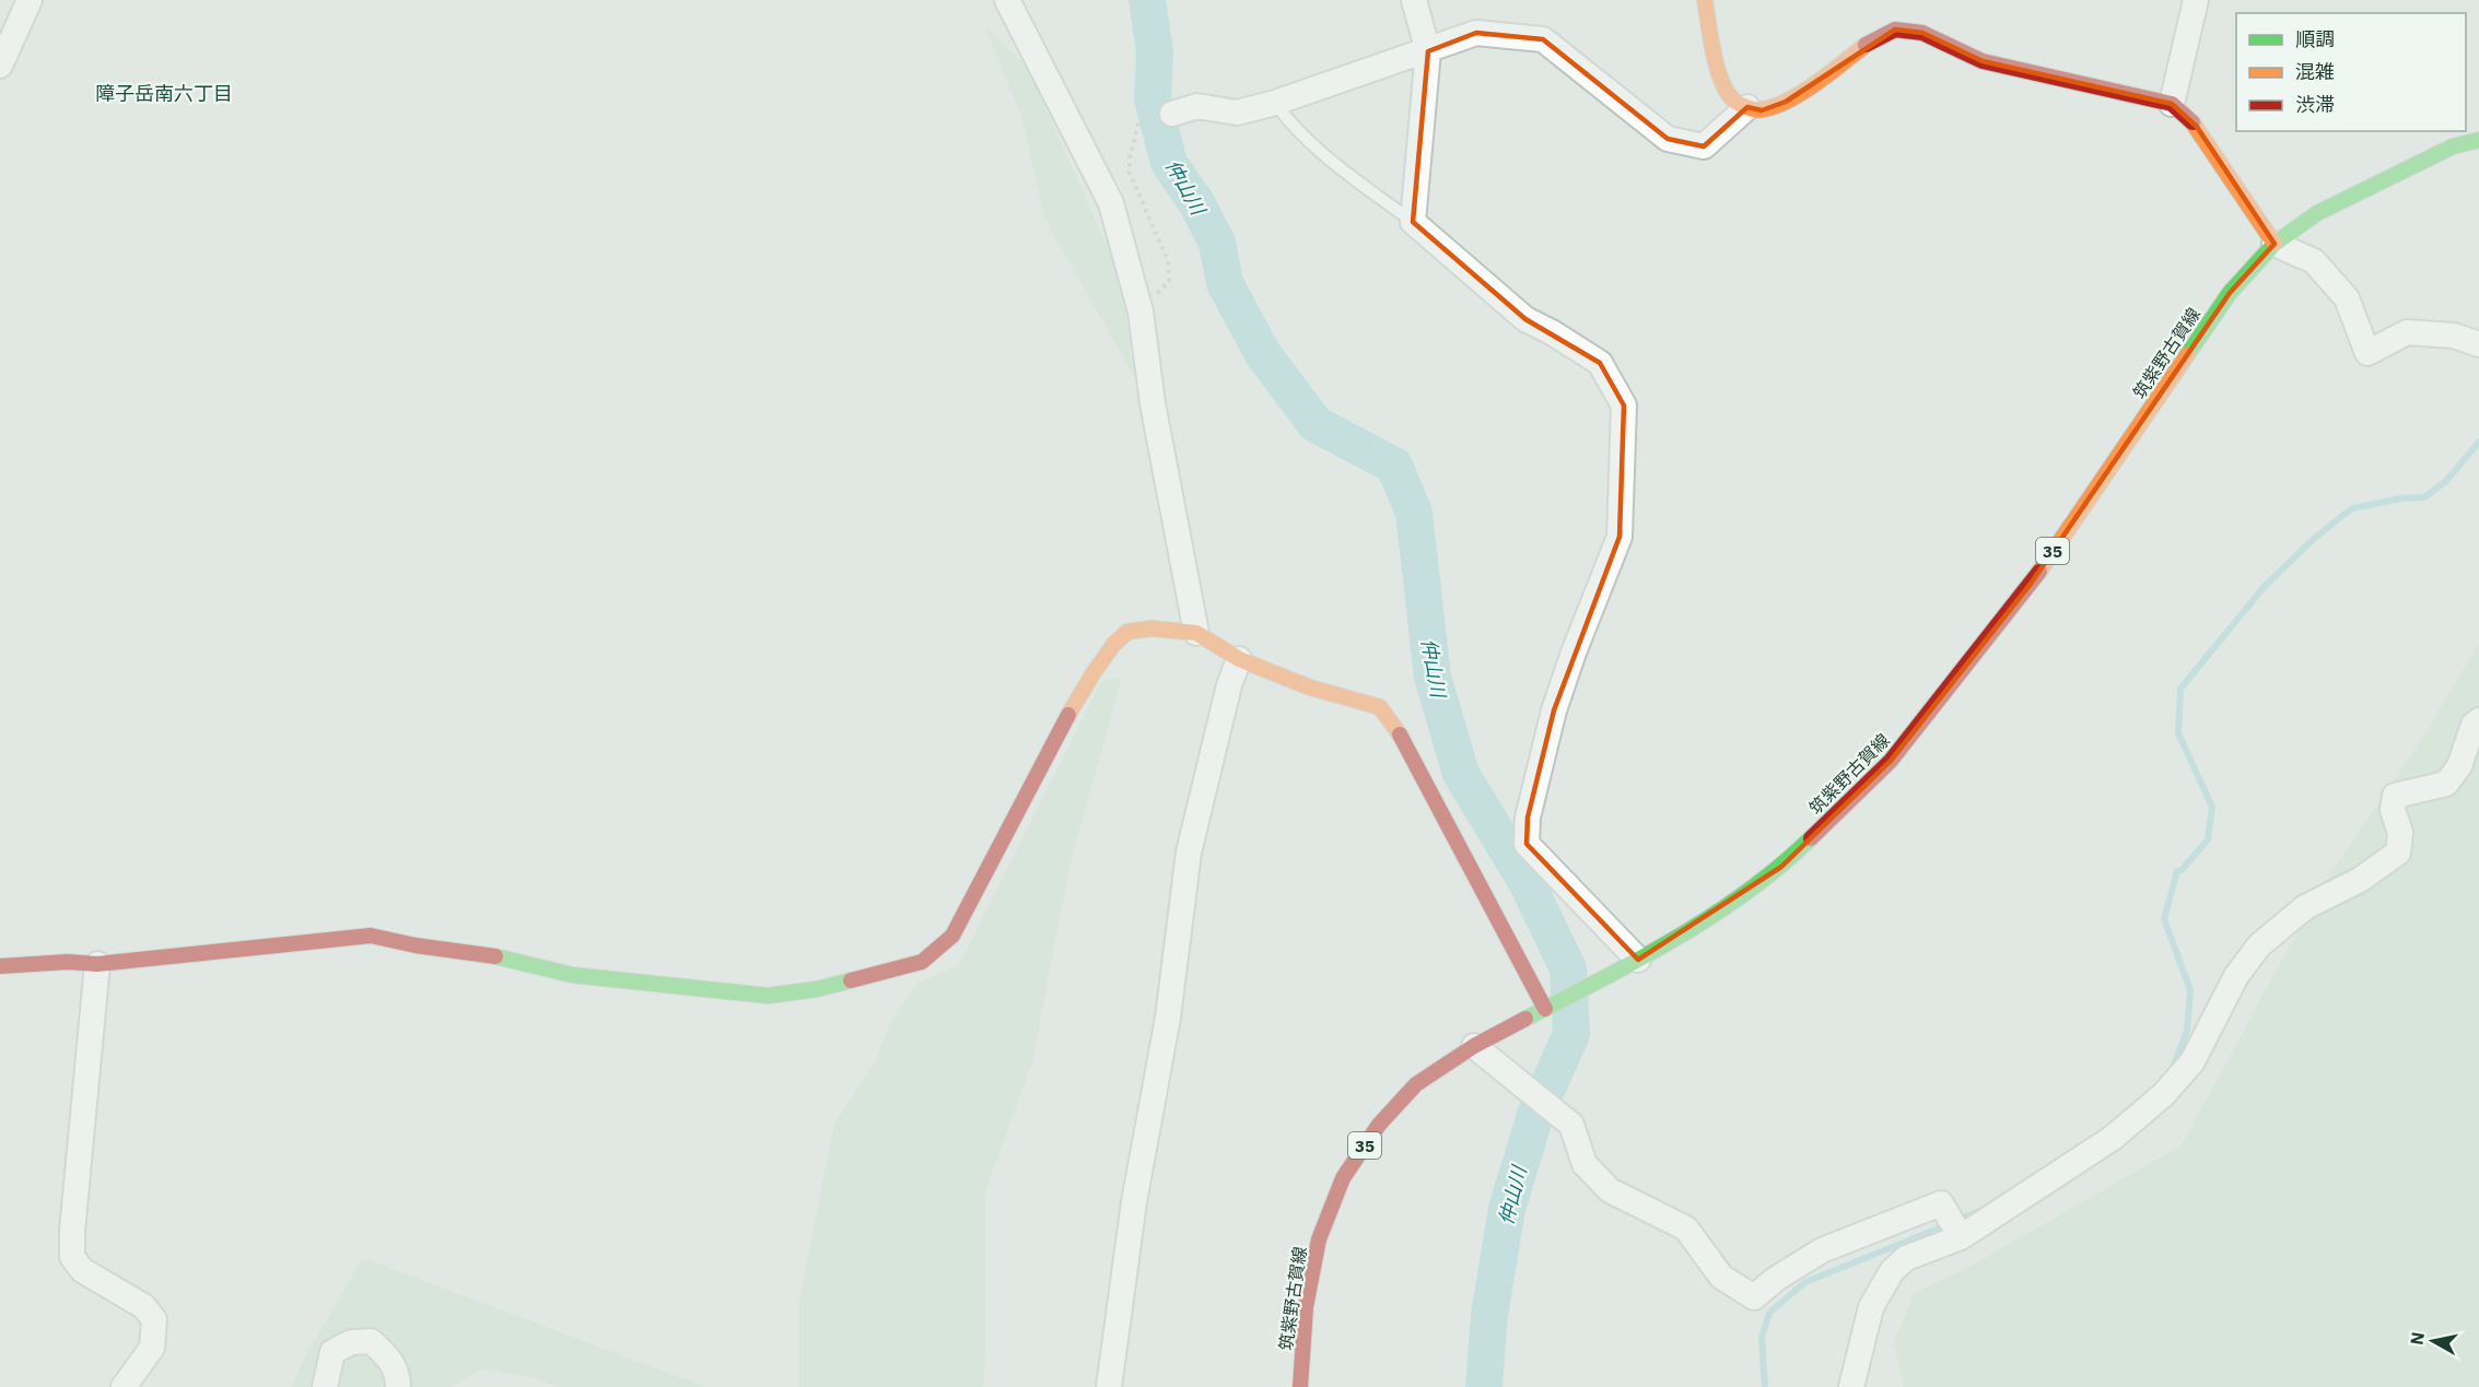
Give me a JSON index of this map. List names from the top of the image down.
{
  "streets": {
    "street": ["筑紫野古賀線", "35"]
  },
  "districts": ["障子岳南六丁目"],
  "water": ["仲山川"],
  "legend": ["順調", "混雑", "渋滞"],
  "north": "left"
}
